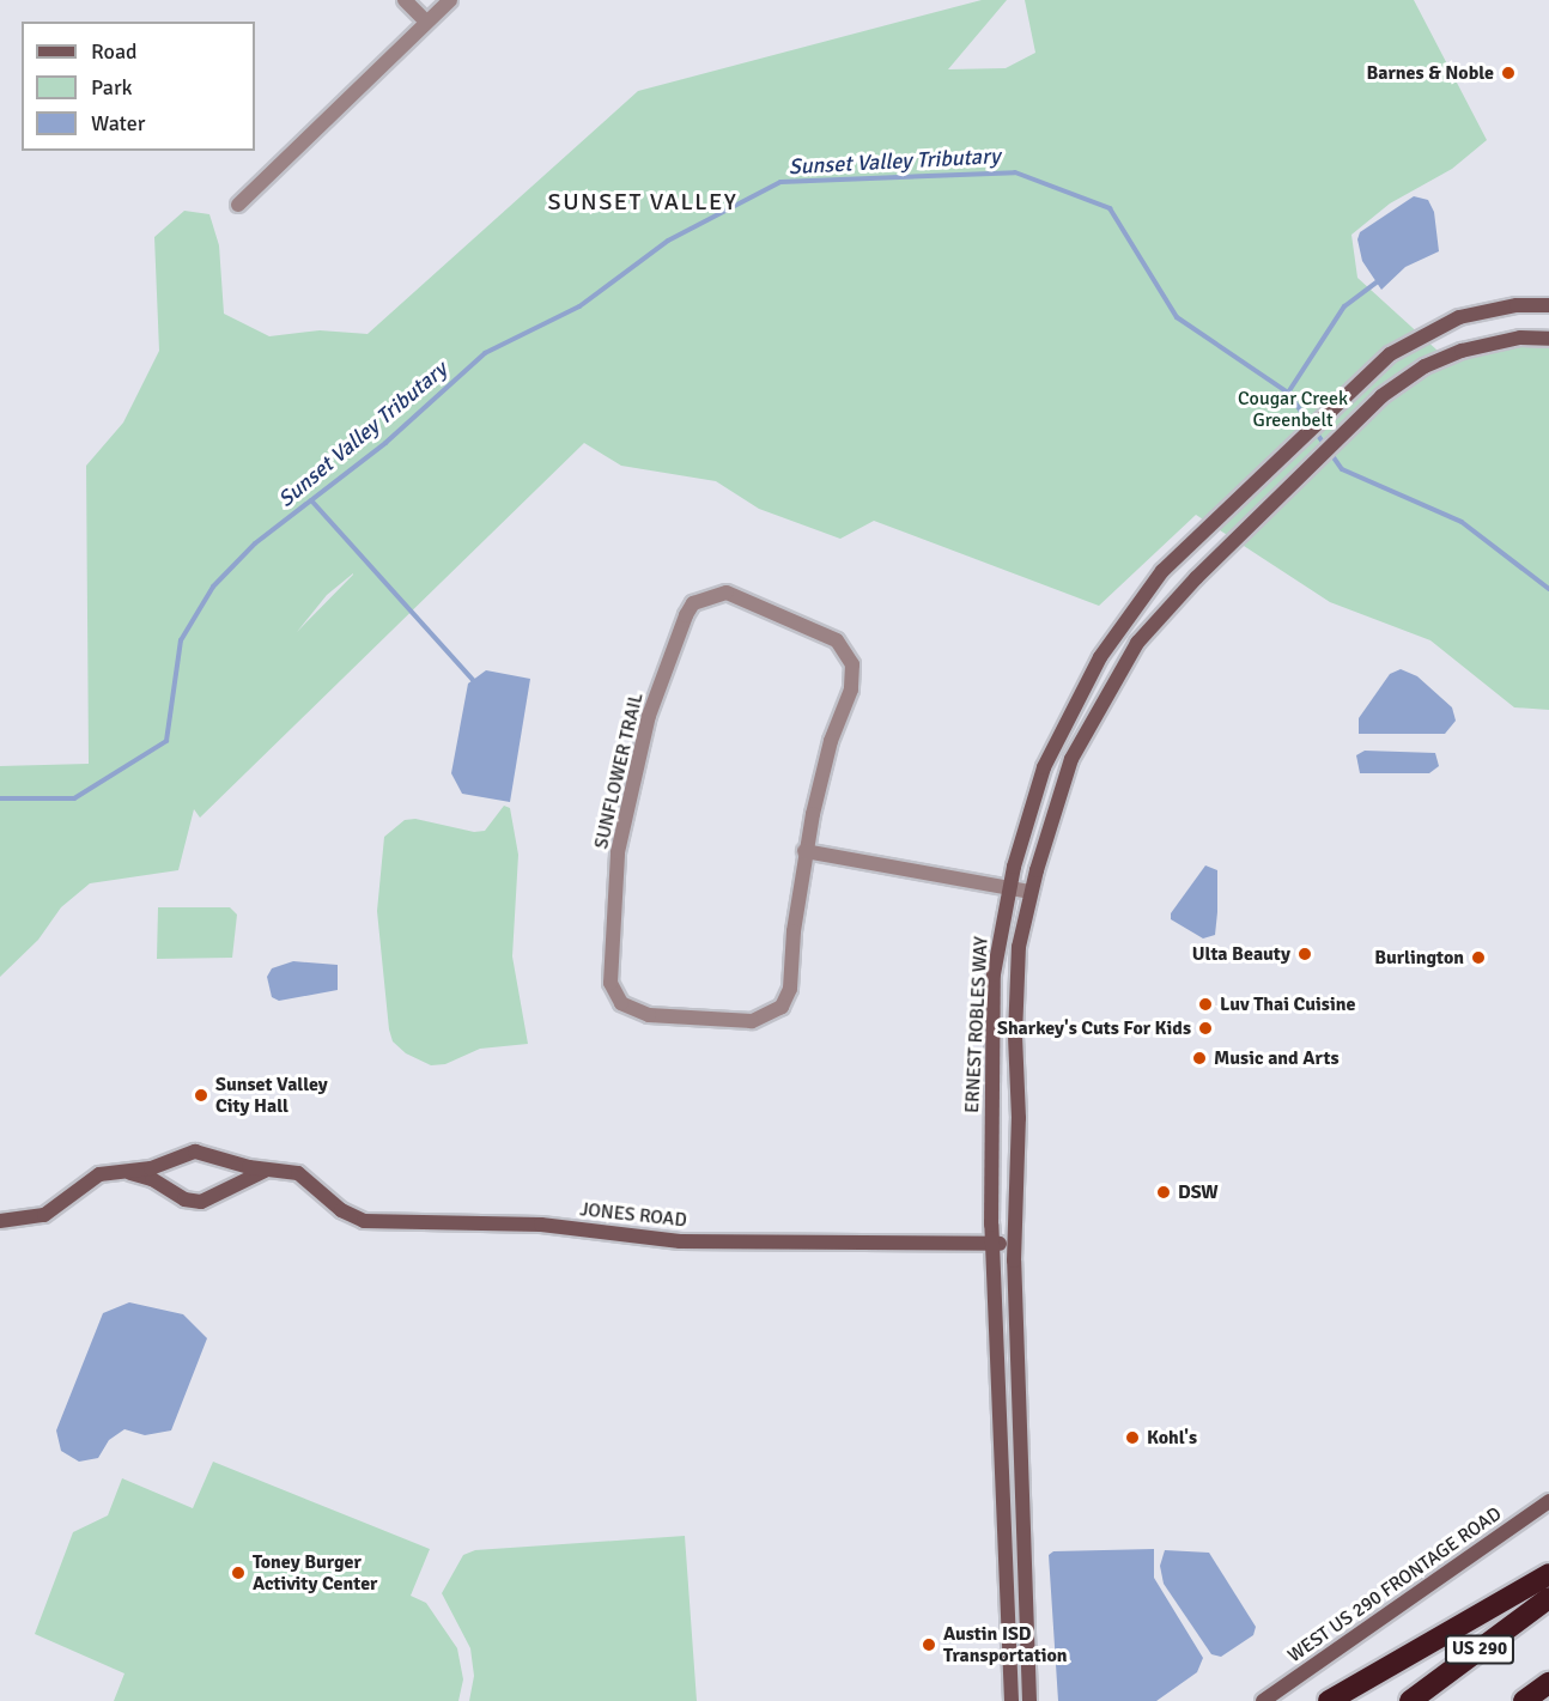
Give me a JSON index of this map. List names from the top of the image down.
{
  "streets": {
    "highway": ["US 290"],
    "street": [
      "SUNFLOWER TRAIL",
      "ERNEST ROBLES WAY",
      "JONES ROAD",
      "WEST US 290 FRONTAGE ROAD"
    ]
  },
  "crossings": [
    ["ERNEST ROBLES WAY", "JONES ROAD"]
  ],
  "districts": ["SUNSET VALLEY"],
  "water": ["Sunset Valley Tributary"],
  "parks": ["Cougar Creek Greenbelt"],
  "places": [
    "Barnes & Noble",
    "Ulta Beauty",
    "Burlington",
    "Luv Thai Cuisine",
    "Sharkey's Cuts For Kids",
    "Music and Arts",
    "Sunset Valley City Hall",
    "DSW",
    "Kohl's",
    "Toney Burger Activity Center",
    "Austin ISD Transportation"
  ],
  "legend": ["Road", "Park", "Water"]
}
